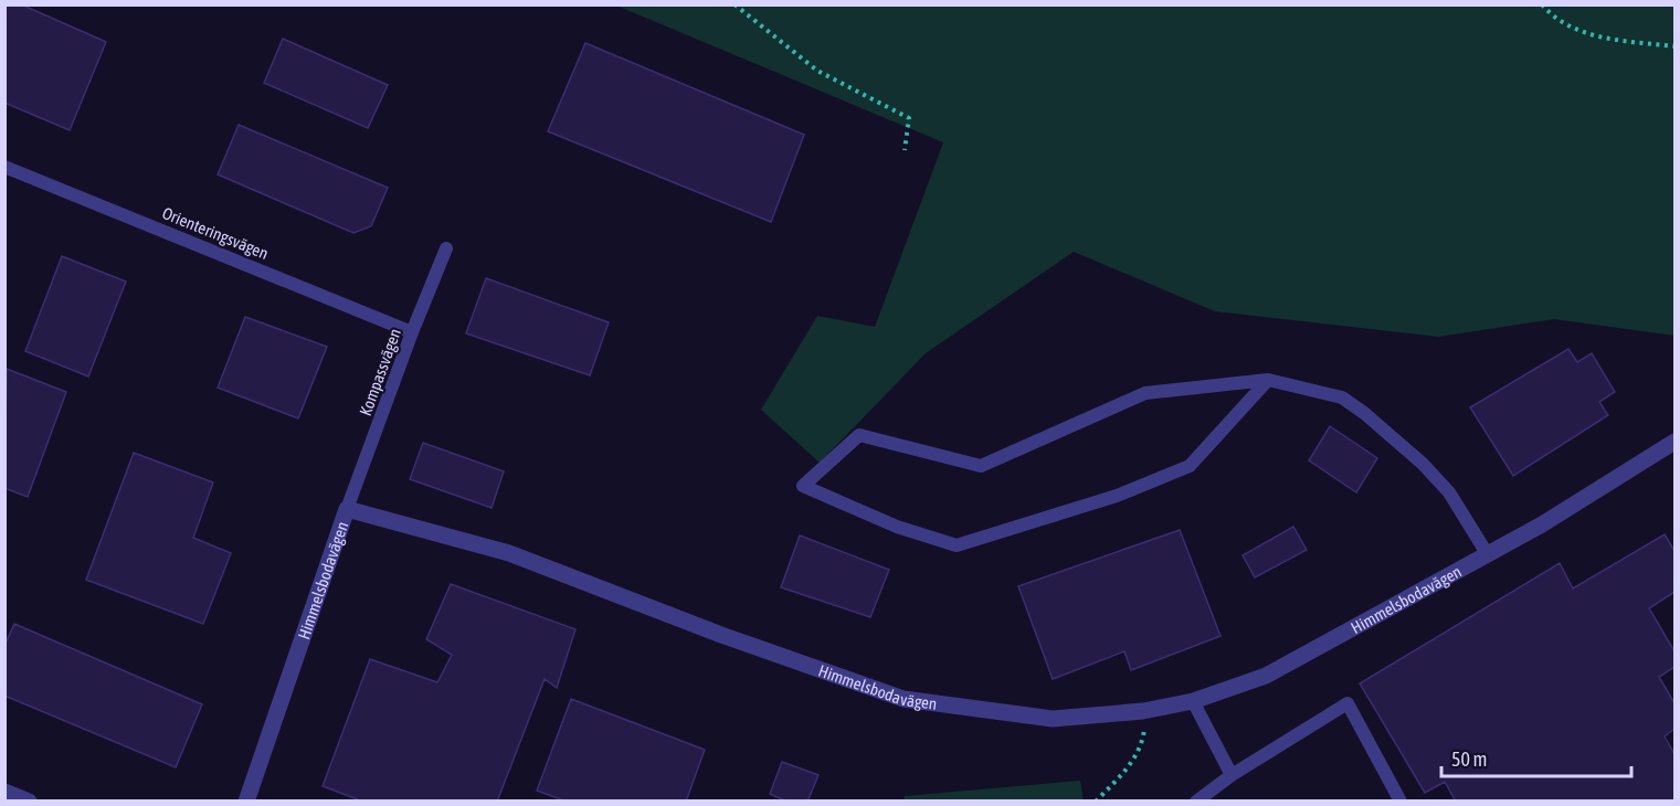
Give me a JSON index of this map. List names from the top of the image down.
{
  "streets": {
    "street": ["Himmelsbodavägen"],
    "lane": ["Orienteringsvägen", "Kompassvägen"]
  },
  "crossings": [
    ["Orienteringsvägen", "Kompassvägen"],
    ["Kompassvägen", "Himmelsbodavägen"]
  ],
  "scale_bar": "50 m"
}
